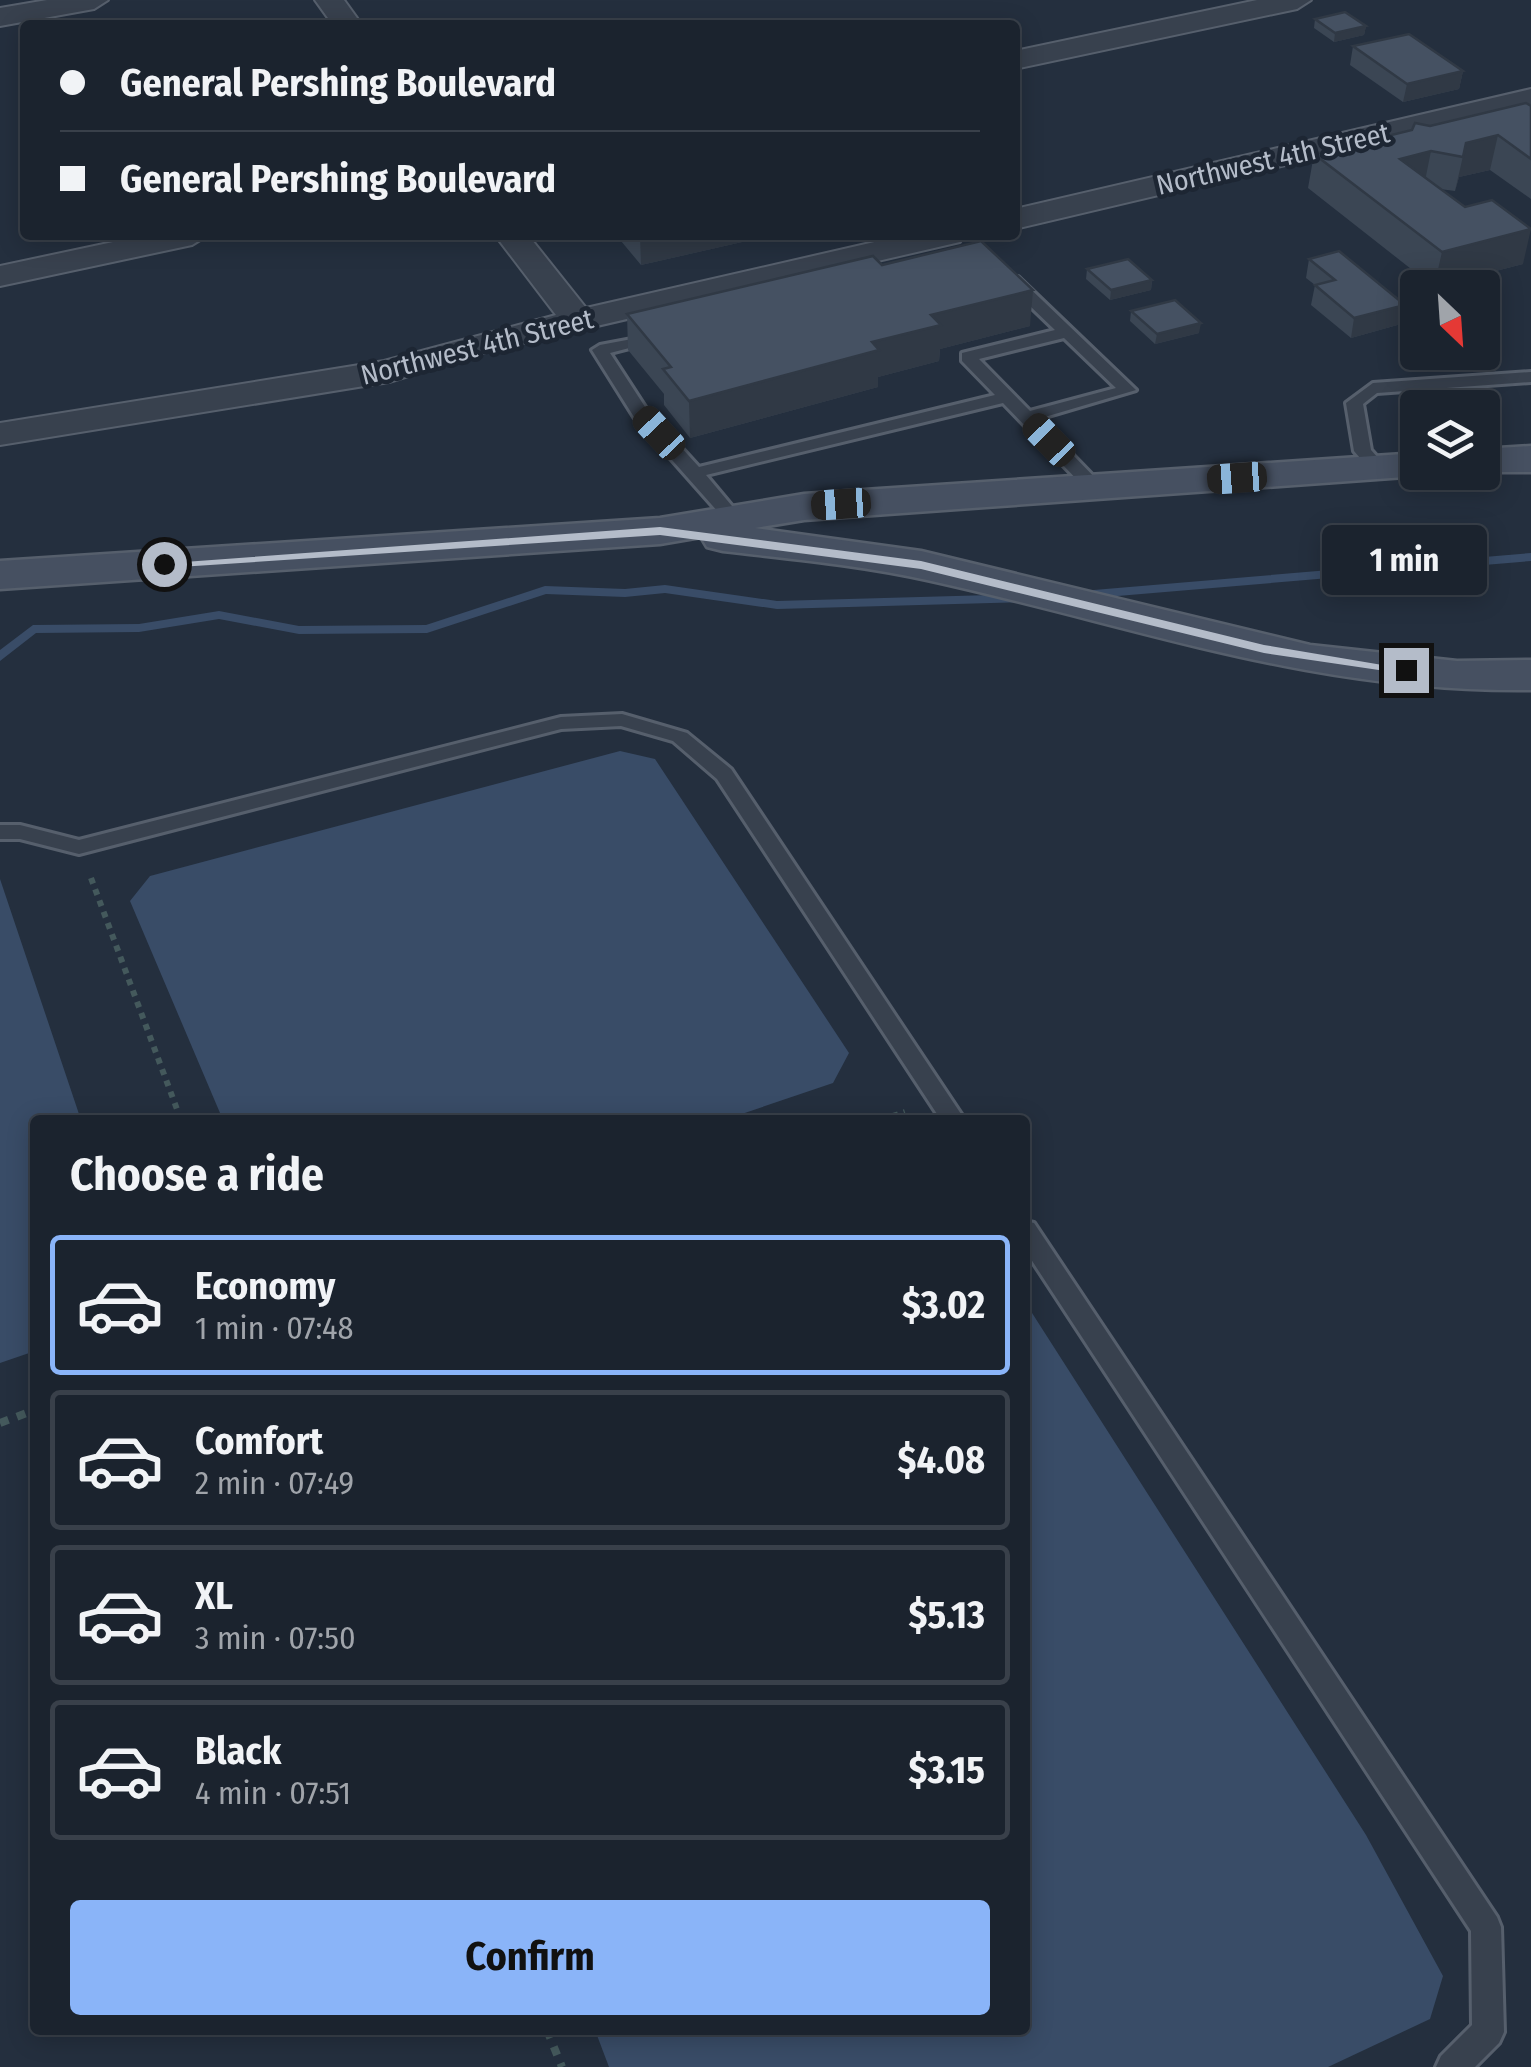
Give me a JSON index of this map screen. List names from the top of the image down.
{
  "streets": {
    "street": ["Northwest 4th Street"]
  },
  "north": "bottom right",
  "page": {
    "banner": ["General Pershing Boulevard", "General Pershing Boulevard"],
    "bubble": "1 min",
    "heading": "Choose a ride",
    "list": [
      {
        "name": "Economy",
        "note": "1 min · 07:48",
        "value": "$3.02"
      },
      {
        "name": "Comfort",
        "note": "2 min · 07:49",
        "value": "$4.08"
      },
      {
        "name": "XL",
        "note": "3 min · 07:50",
        "value": "$5.13"
      },
      {
        "name": "Black",
        "note": "4 min · 07:51",
        "value": "$3.15"
      }
    ],
    "buttons": "Confirm"
  }
}
